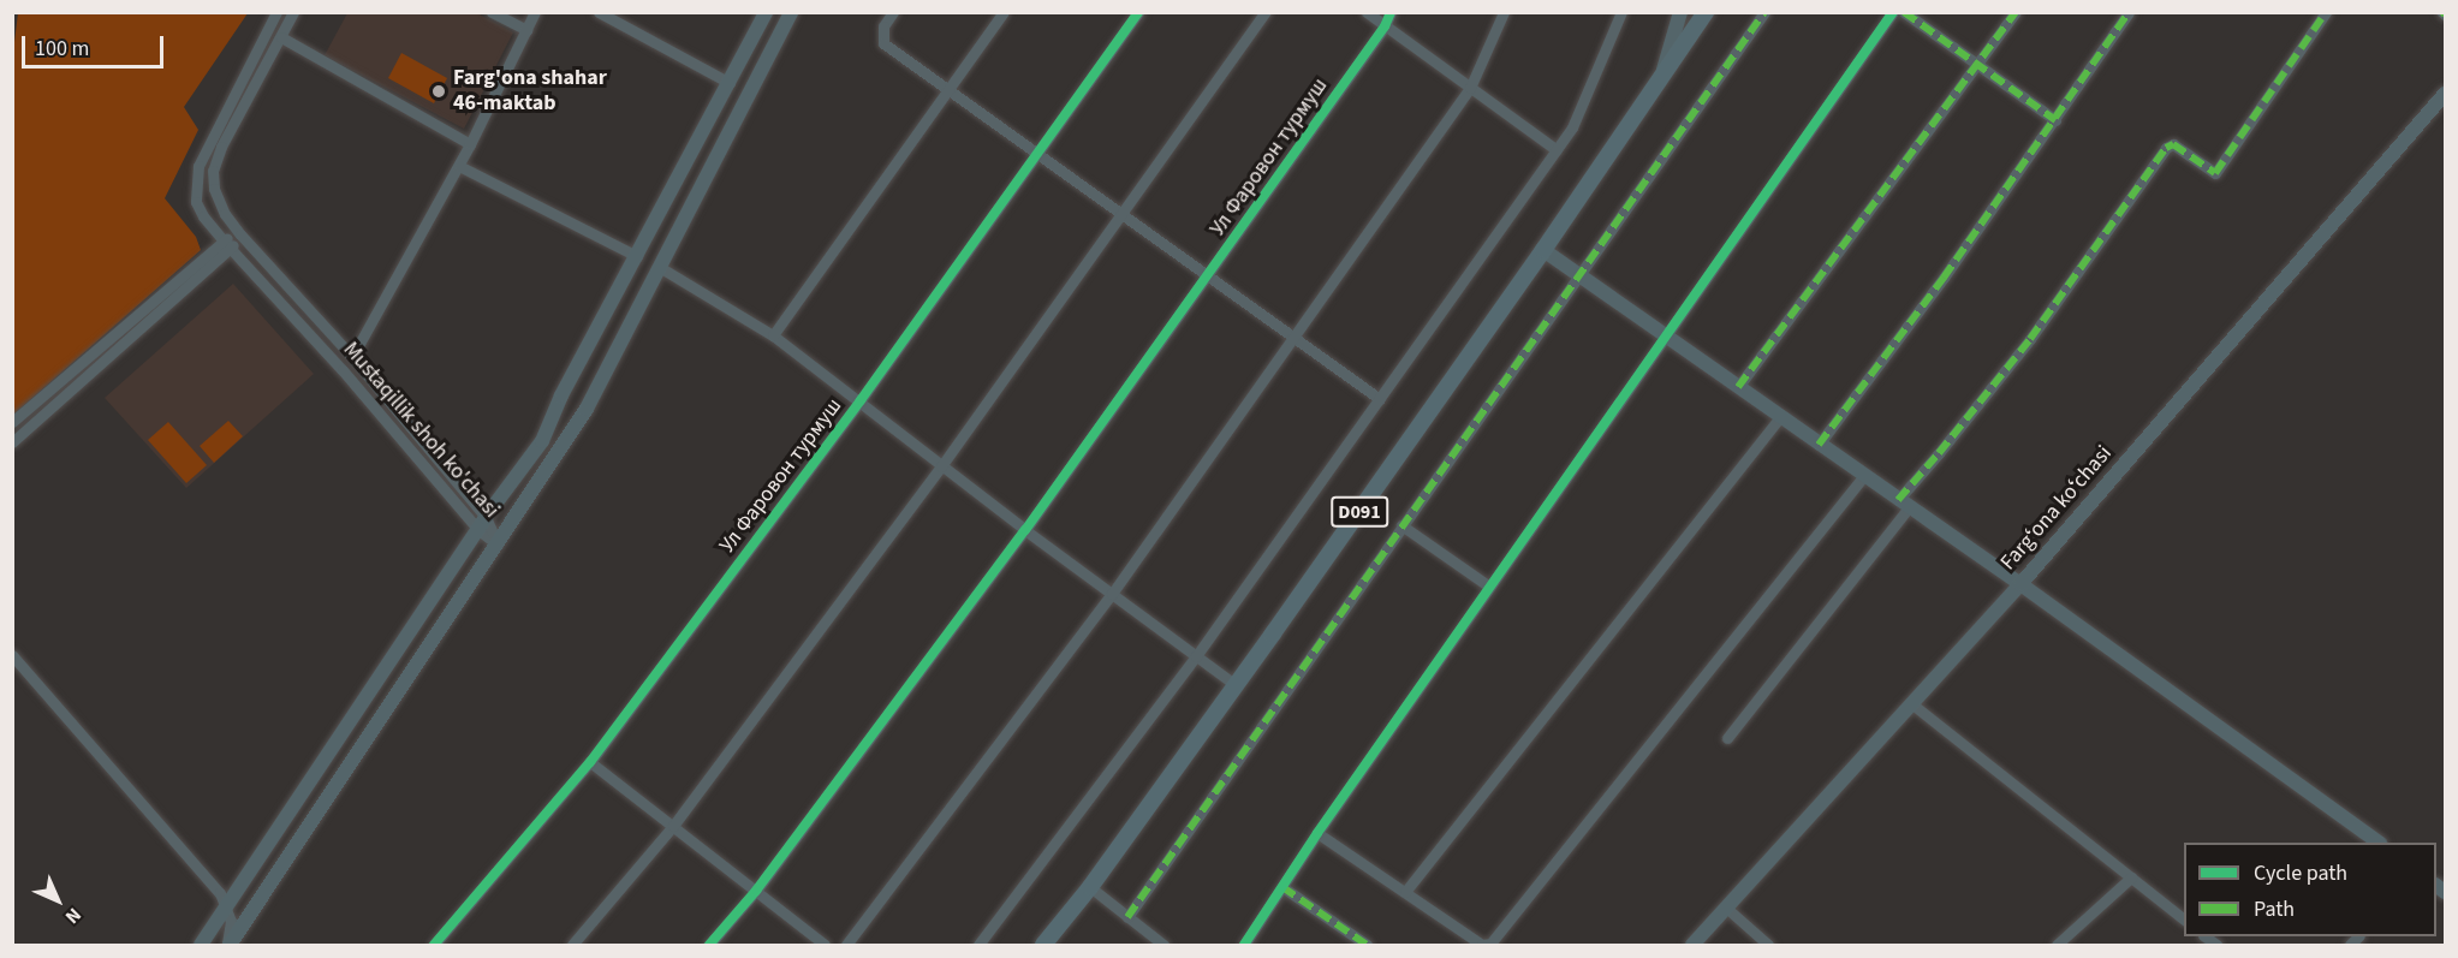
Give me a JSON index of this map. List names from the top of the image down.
{
  "streets": {
    "main road": ["D091"],
    "street": ["Ул Фаровон турмуш", "Mustaqillik shoh ko'chasi", "Fargʻona koʻchasi"]
  },
  "places": ["Farg'ona shahar 46-maktab"],
  "legend": ["Cycle path", "Path"],
  "scale_bar": "100 m",
  "north": "bottom right"
}
